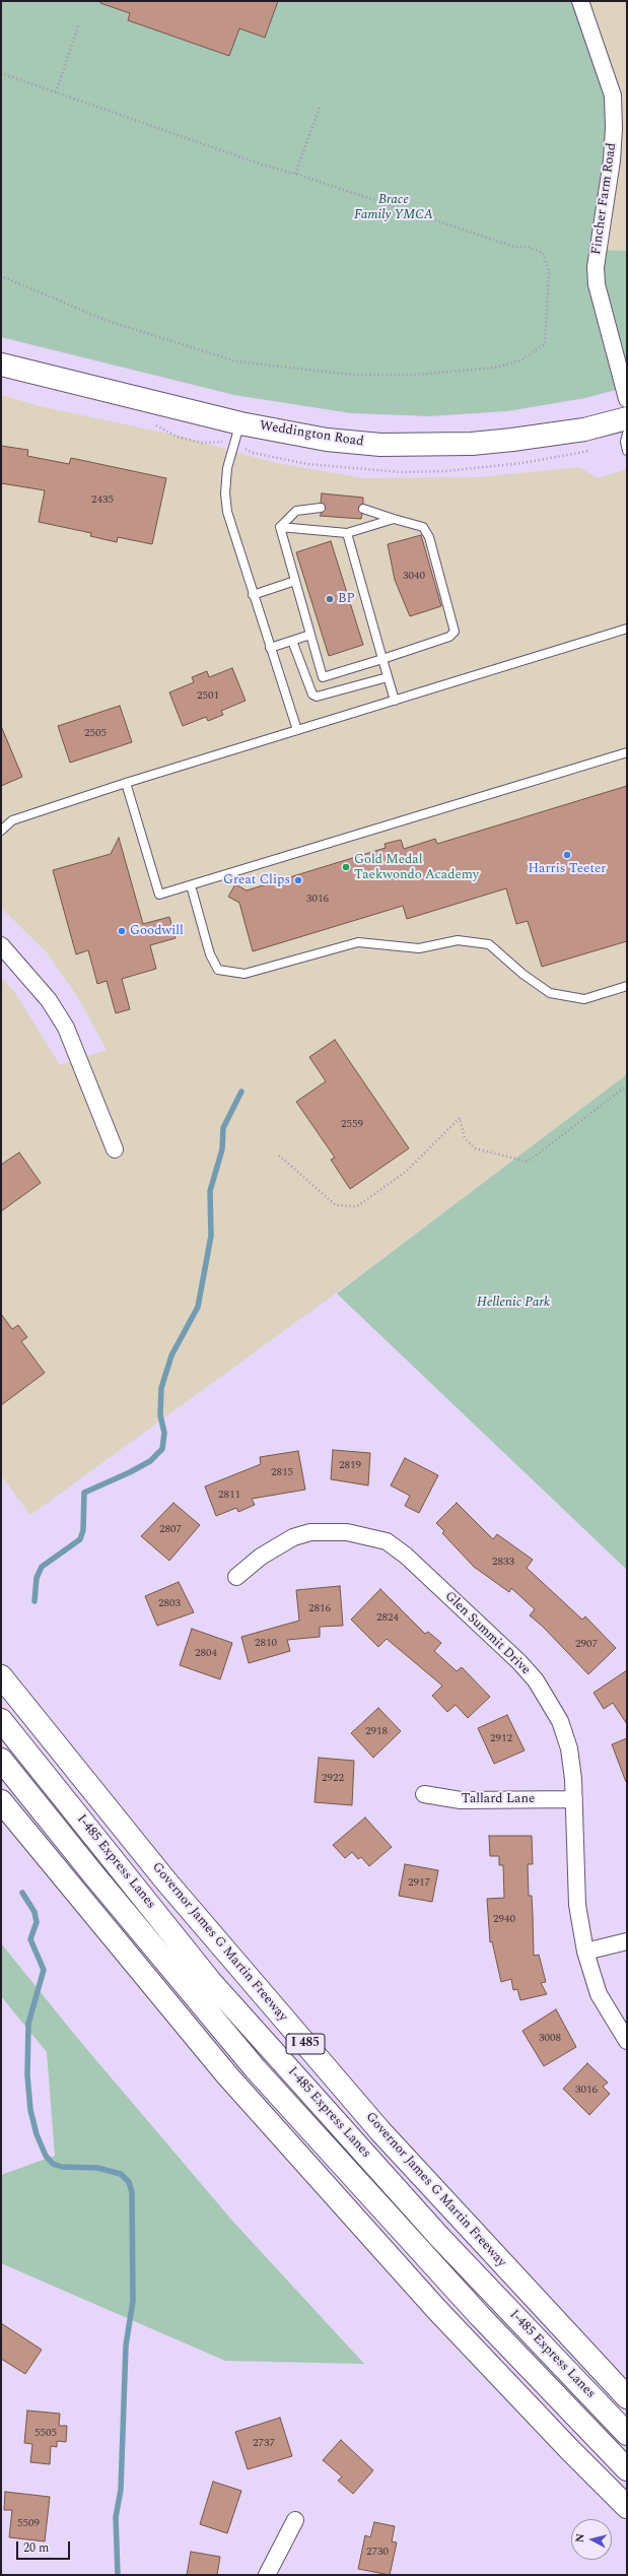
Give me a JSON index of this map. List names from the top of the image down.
{
  "streets": {
    "main road": [
      "Weddington Road",
      "I-485 Express Lanes",
      "Governor James G Martin Freeway",
      "I 485"
    ],
    "street": ["Fincher Farm Road", "Glen Summit Drive", "Tallard Lane"]
  },
  "crossings": [
    ["Glen Summit Drive", "Tallard Lane"]
  ],
  "parks": ["Brace Family YMCA", "Hellenic Park"],
  "places": [
    "BP",
    "Harris Teeter",
    "Gold Medal Taekwondo Academy",
    "Great Clips",
    "Goodwill"
  ],
  "house_numbers": [
    "2435",
    "3040",
    "2501",
    "2505",
    "3016",
    "2559",
    "2819",
    "2815",
    "2811",
    "2807",
    "2833",
    "2803",
    "2816",
    "2824",
    "2810",
    "2907",
    "2804",
    "2918",
    "2912",
    "2922",
    "2917",
    "2940",
    "3008",
    "3016",
    "5505",
    "2737",
    "5509",
    "2730"
  ],
  "scale_bar": "20 m",
  "north": "left"
}
